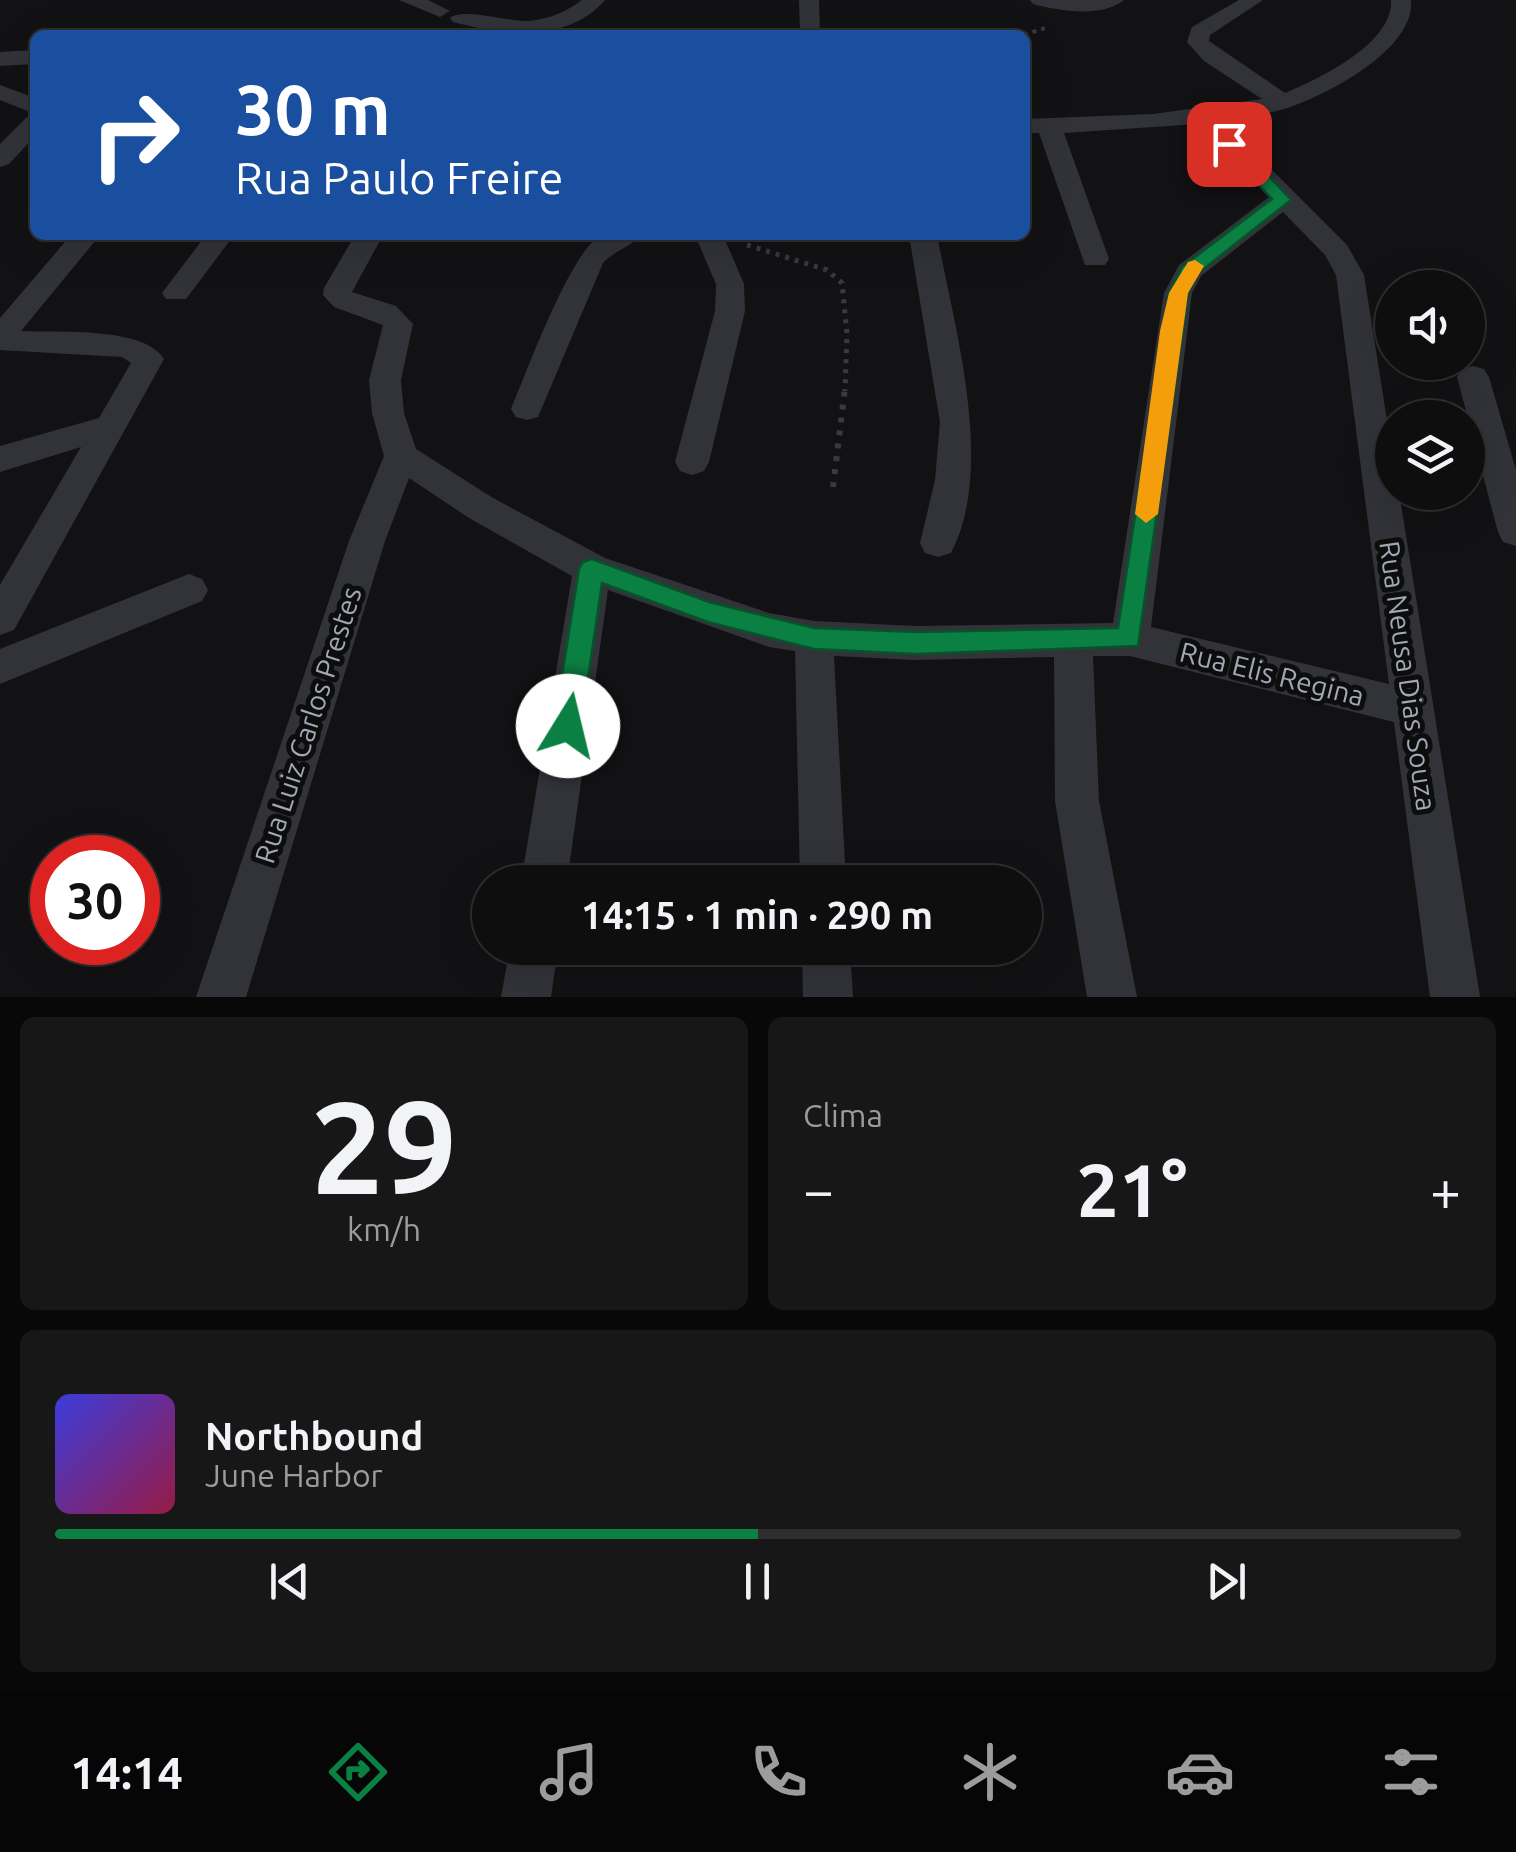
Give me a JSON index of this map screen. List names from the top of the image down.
{
  "streets": {
    "street": ["Rua Elis Regina", "Rua Neusa Dias Souza", "Rua Luiz Carlos Prestes"]
  },
  "crossings": [
    ["Rua Elis Regina", "Rua Neusa Dias Souza"],
    ["Rua Elis Regina", "Rua Luiz Carlos Prestes"]
  ],
  "page": {
    "turn": ["30 m", "Rua Paulo Freire"],
    "limit": "30",
    "trip": "14:15 · 1 min · 290 m",
    "tile": [
      ["29", "km/h"],
      "Clima"
    ],
    "heat": ["−", "21°", "+"],
    "song": ["Northbound", "June Harbor"],
    "tabs": "14:14"
  }
}
